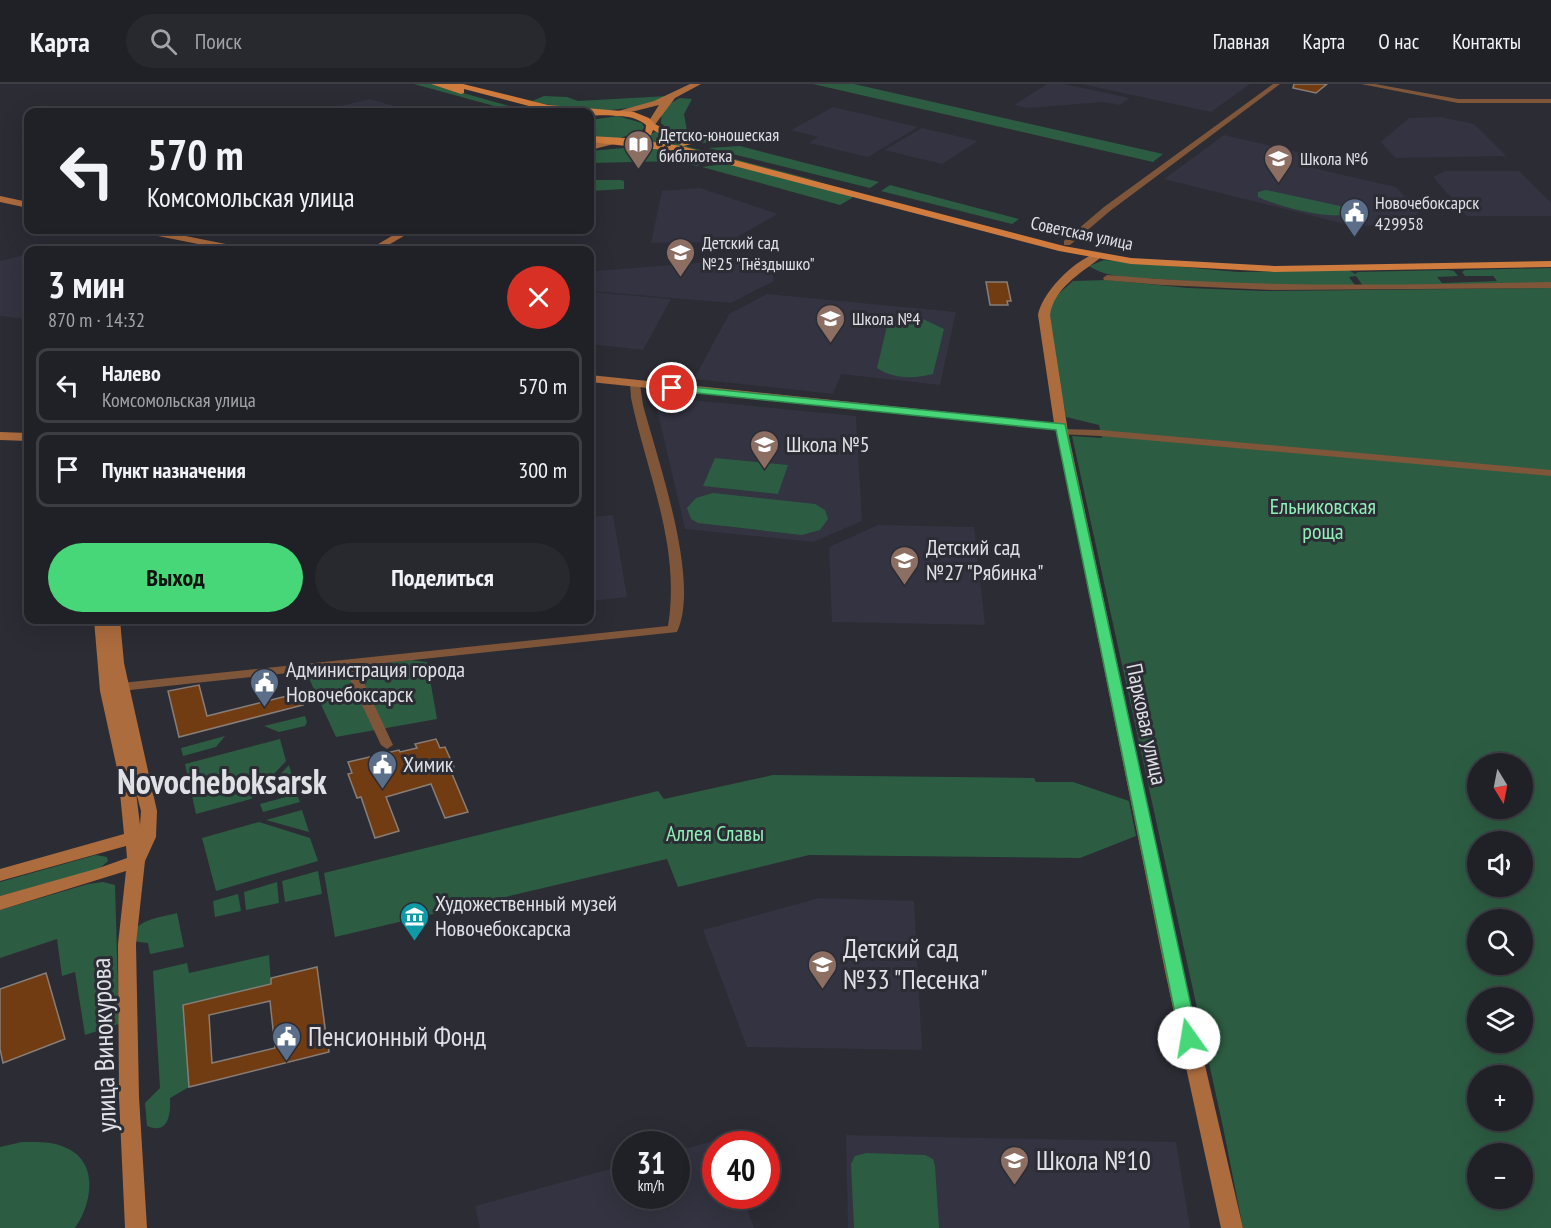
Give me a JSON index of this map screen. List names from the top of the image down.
{
  "streets": {
    "main road": ["Советская улица"],
    "street": ["Парковая улица", "улица Винокурова"]
  },
  "crossings": [
    ["Советская улица", "Парковая улица"]
  ],
  "districts": ["Novocheboksarsk"],
  "parks": ["Ельниковская роща", "Аллея Славы"],
  "places": {
    "library": ["Детско-юношеская библиотека"],
    "school or university": [
      "Школа №6",
      "Детский сад №25 \"Гнёздышко\"",
      "Школа №4",
      "Школа №5",
      "Детский сад №27 \"Рябинка\"",
      "Детский сад №33 \"Песенка\"",
      "Школа №10"
    ],
    "public building": [
      "Новочебоксарск 429958",
      "Администрация города Новочебоксарск",
      "Химик",
      "Пенсионный Фонд"
    ],
    "museum": ["Художественный музей Новочебоксарска"]
  },
  "north": "bottom",
  "page": {
    "header": "Карта",
    "search": "Поиск",
    "nav": [
      "Главная",
      "Карта",
      "О нас",
      "Контакты"
    ],
    "turn": ["570 m", "Комсомольская улица"],
    "heading": ["3 мин", "870 m · 14:32"],
    "list": [
      {
        "name": "Налево",
        "note": "Комсомольская улица",
        "value": "570 m"
      },
      {
        "name": "Пункт назначения",
        "value": "300 m"
      }
    ],
    "buttons": ["Выход", "Поделиться"],
    "map_buttons": ["+", "−"],
    "speed": "31 km/h",
    "limit": "40"
  }
}
